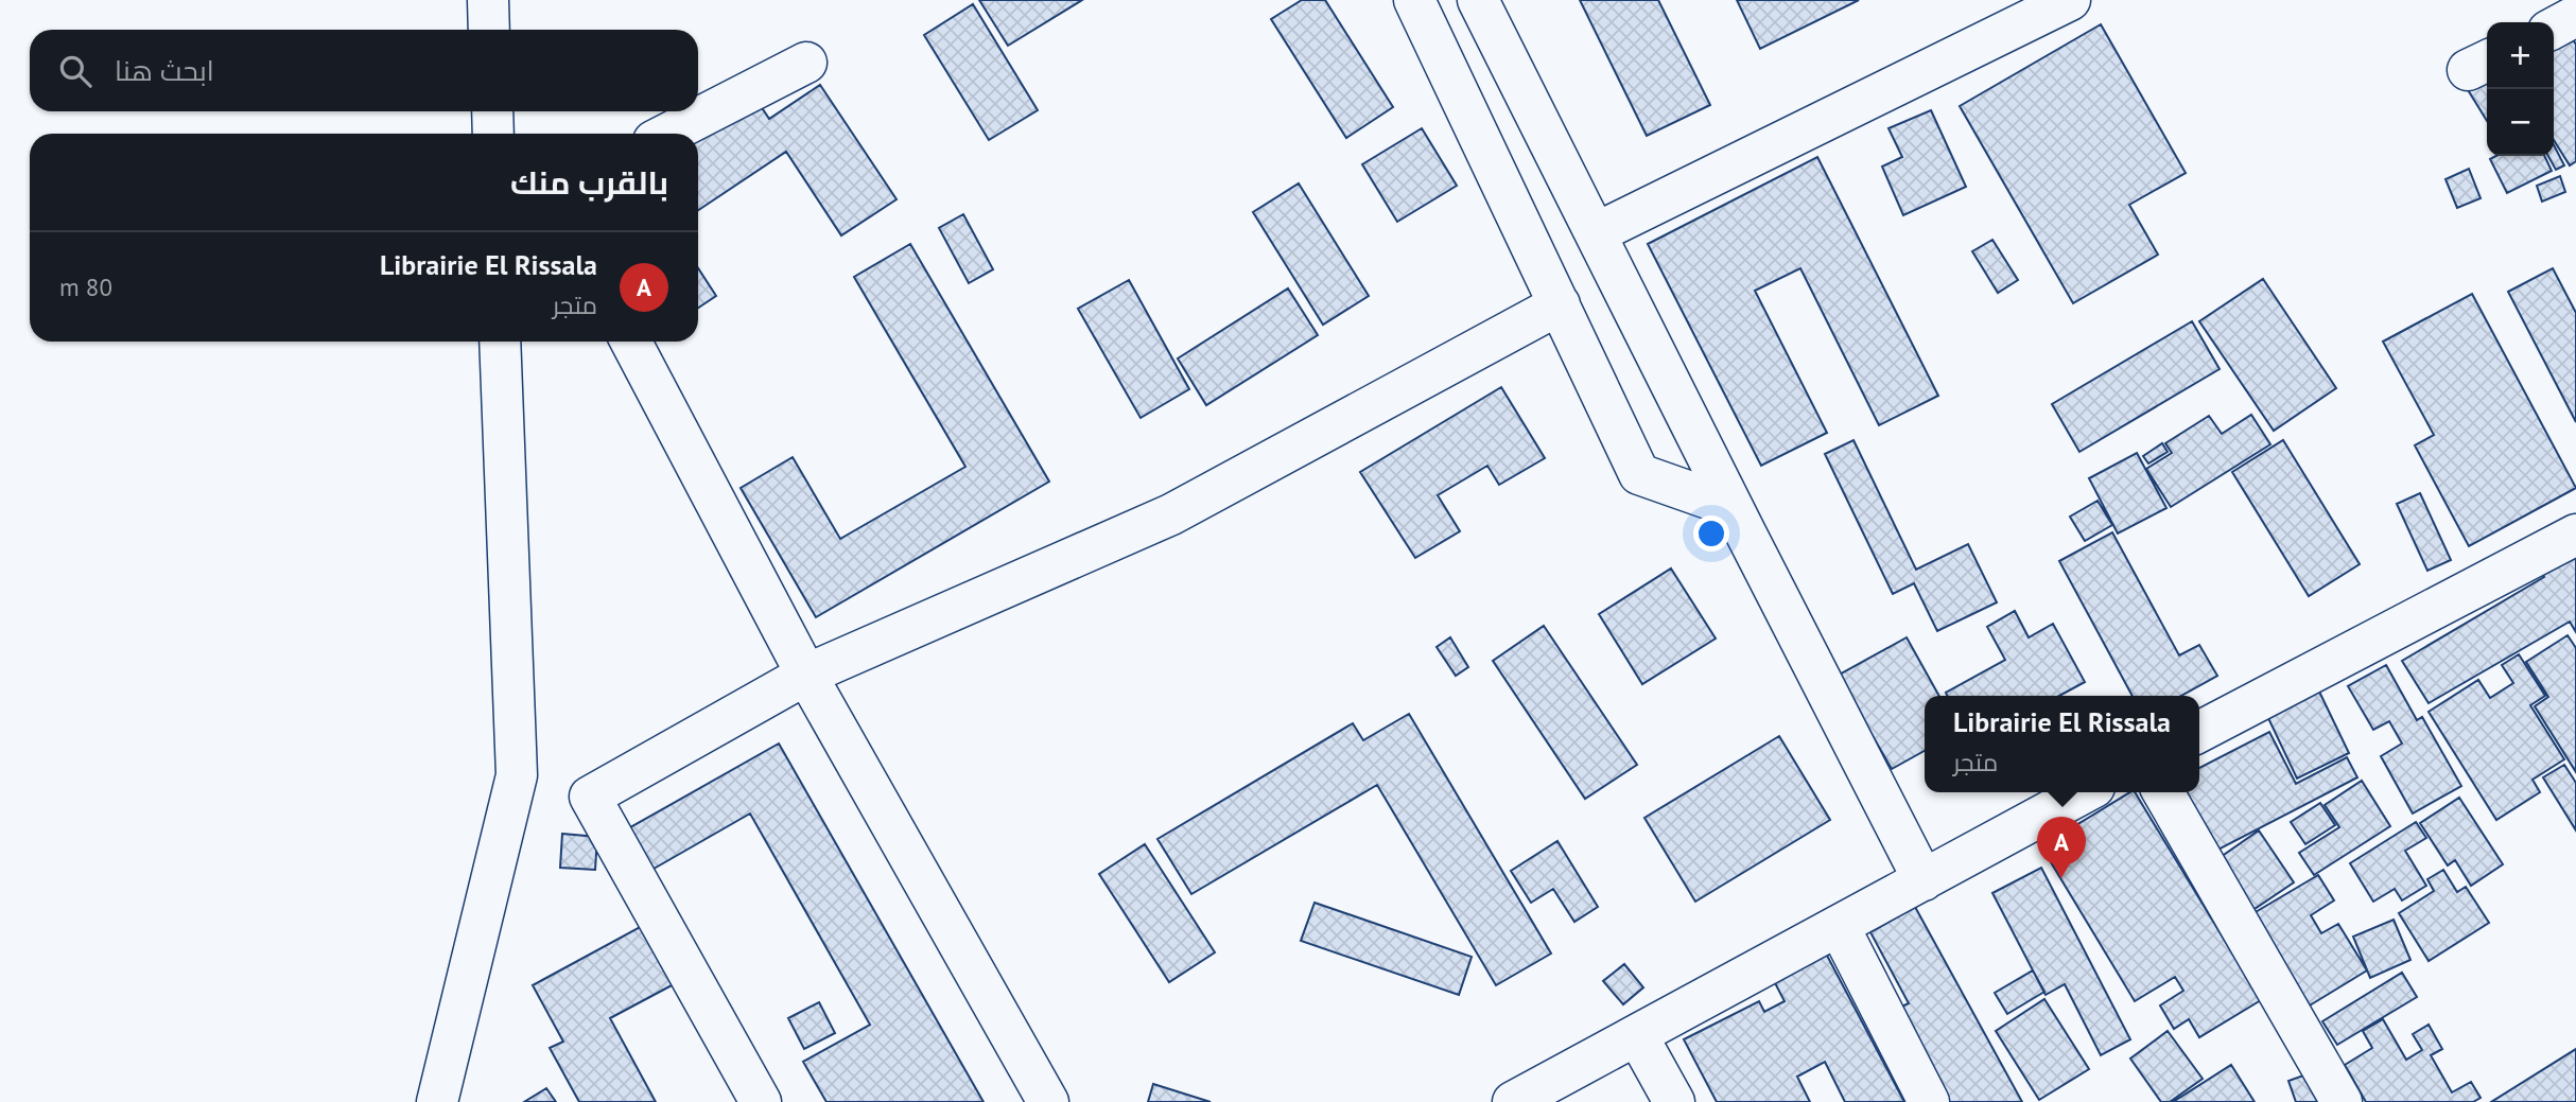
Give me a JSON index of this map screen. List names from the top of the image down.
{
  "page": {
    "map_buttons": ["+", "−"],
    "search": "ابحث هنا",
    "heading": "بالقرب منك",
    "list": [
      {
        "mark": "A",
        "name": "Librairie El Rissala",
        "note": "متجر",
        "value": "80 m"
      }
    ],
    "popup": ["Librairie El Rissala", "متجر"],
    "pins": "A"
  }
}
